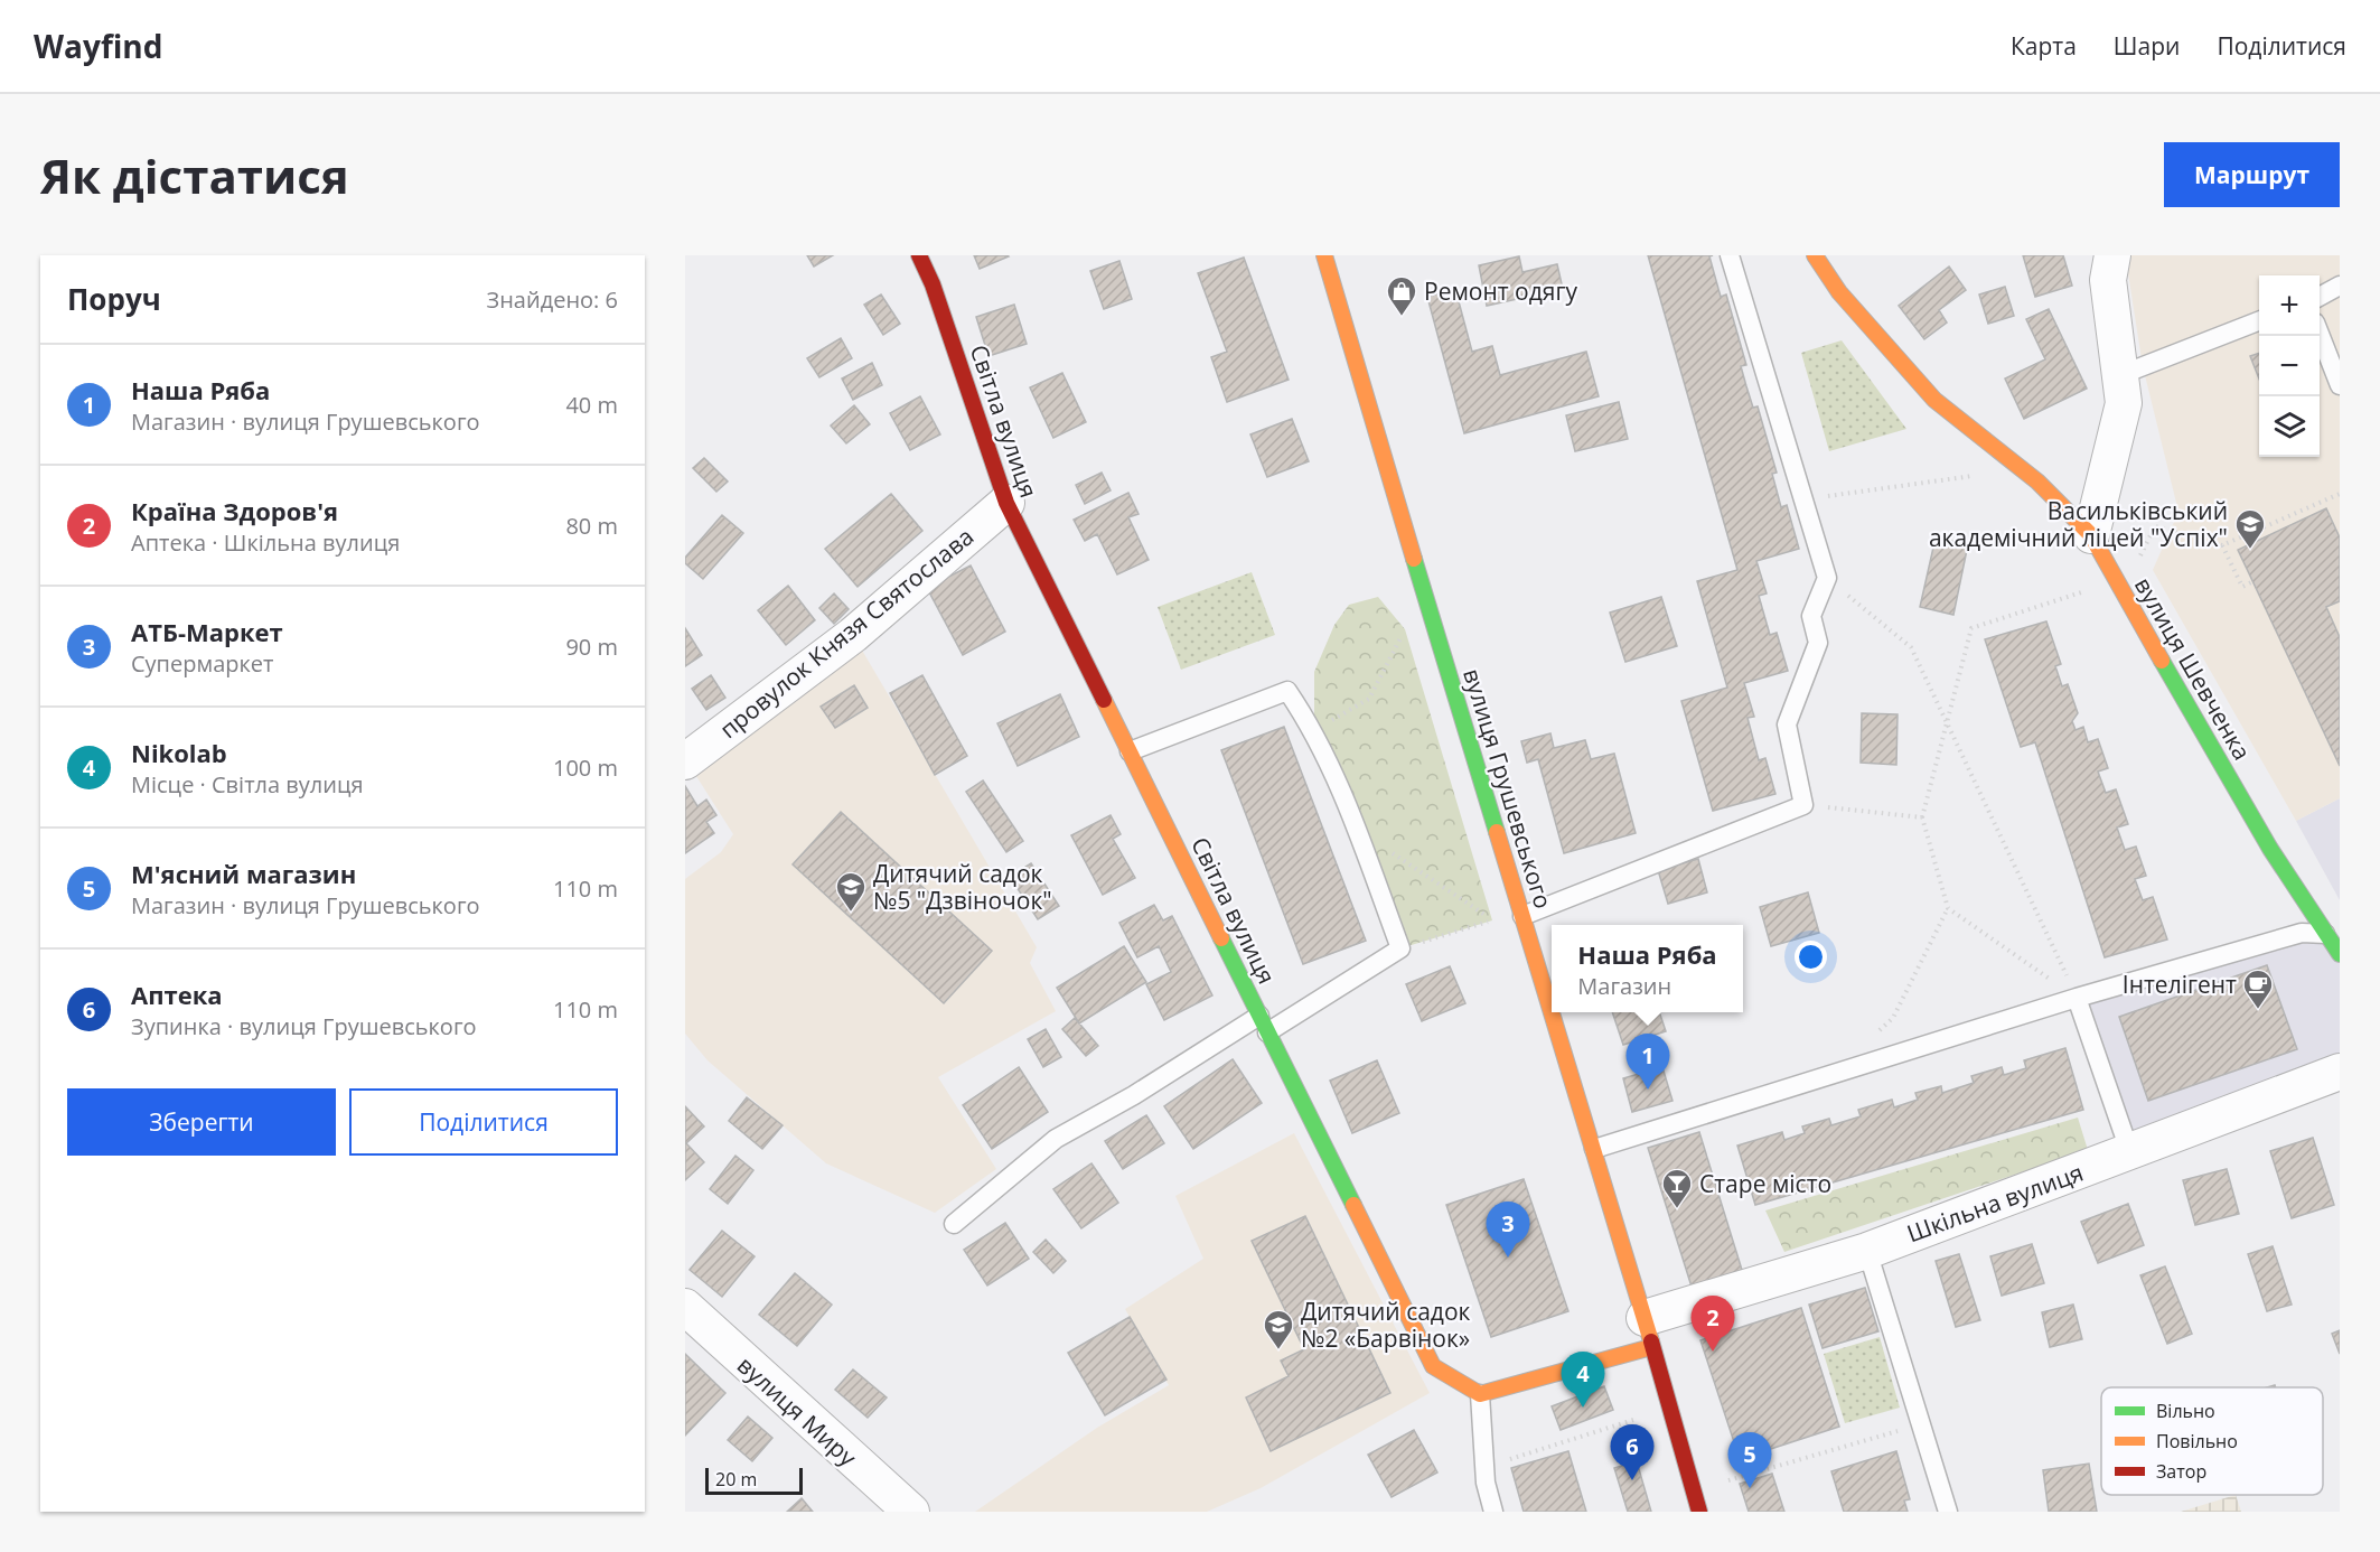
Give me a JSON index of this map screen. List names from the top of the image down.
{
  "streets": {
    "street": [
      "Світла вулиця",
      "провулок Князя Святослава",
      "вулиця Шевченка",
      "вулиця Грушевського",
      "Шкільна вулиця",
      "вулиця Миру"
    ]
  },
  "crossings": [
    ["Світла вулиця", "провулок Князя Святослава"],
    ["вулиця Грушевського", "Шкільна вулиця"]
  ],
  "places": {
    "shop": ["Ремонт одягу"],
    "school or university": ["Васильківський академічний ліцей \"Успіх\"", "Дитячий садок №5 \"Дзвіночок\"", "Дитячий садок №2 «Барвінок»"],
    "cafe": ["Інтелігент"],
    "bar": ["Старе місто"]
  },
  "legend": ["Вільно", "Повільно", "Затор"],
  "scale_bar": "20 m",
  "page": {
    "header": "Wayfind",
    "nav": ["Карта", "Шари", "Поділитися"],
    "buttons": [
      "Маршрут",
      ["Зберегти", "Поділитися"]
    ],
    "title": "Як дістатися",
    "heading": ["Поруч", "Знайдено: 6"],
    "map_buttons": ["+", "−"],
    "list": [
      {
        "mark": "1",
        "name": "Наша Ряба",
        "note": "Магазин · вулиця Грушевського",
        "value": "40 m"
      },
      {
        "mark": "2",
        "name": "Країна Здоров'я",
        "note": "Аптека · Шкільна вулиця",
        "value": "80 m"
      },
      {
        "mark": "3",
        "name": "АТБ-Маркет",
        "note": "Супермаркет",
        "value": "90 m"
      },
      {
        "mark": "4",
        "name": "Nikolab",
        "note": "Місце · Світла вулиця",
        "value": "100 m"
      },
      {
        "mark": "5",
        "name": "М'ясний магазин",
        "note": "Магазин · вулиця Грушевського",
        "value": "110 m"
      },
      {
        "mark": "6",
        "name": "Аптека",
        "note": "Зупинка · вулиця Грушевського",
        "value": "110 m"
      }
    ],
    "popup": ["Наша Ряба", "Магазин"],
    "pins": [
      "1",
      "3",
      "2",
      "4",
      "6",
      "5"
    ],
    "scale": "20 m"
  }
}
